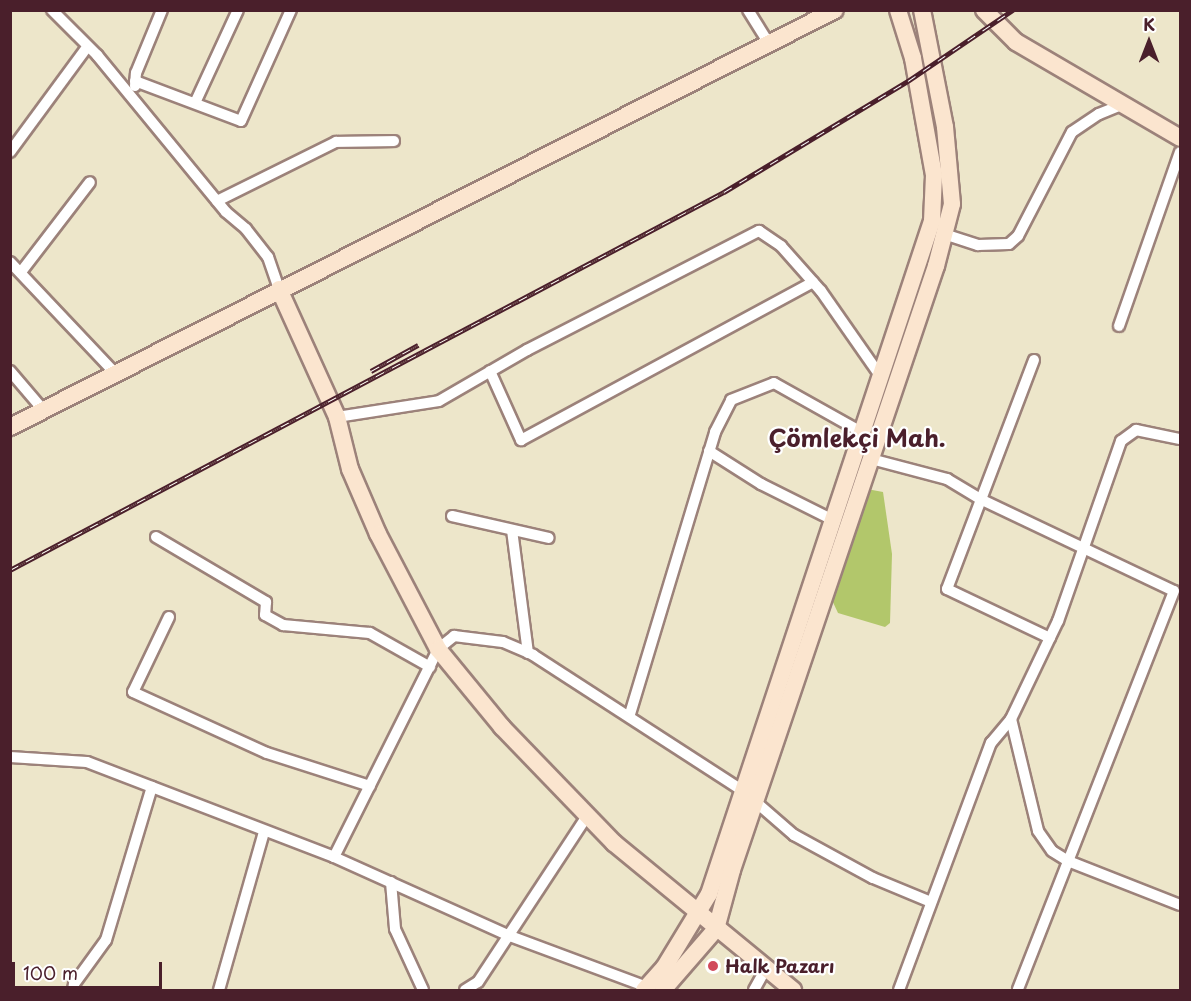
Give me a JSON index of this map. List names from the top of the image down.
{
  "districts": ["Çömlekçi Mah."],
  "places": ["Halk Pazarı"],
  "scale_bar": "100 m",
  "north": "top"
}
